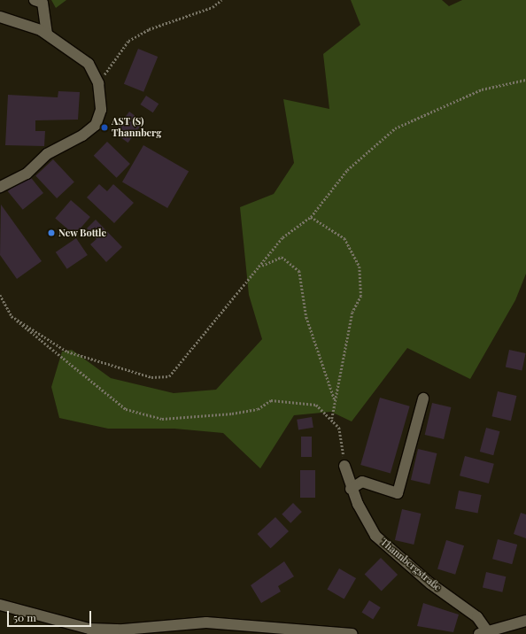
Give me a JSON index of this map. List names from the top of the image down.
{
  "streets": {
    "street": ["Thannbergstraße"]
  },
  "places": ["AST (S) Thannberg", "New Bottle"],
  "scale_bar": "50 m"
}
